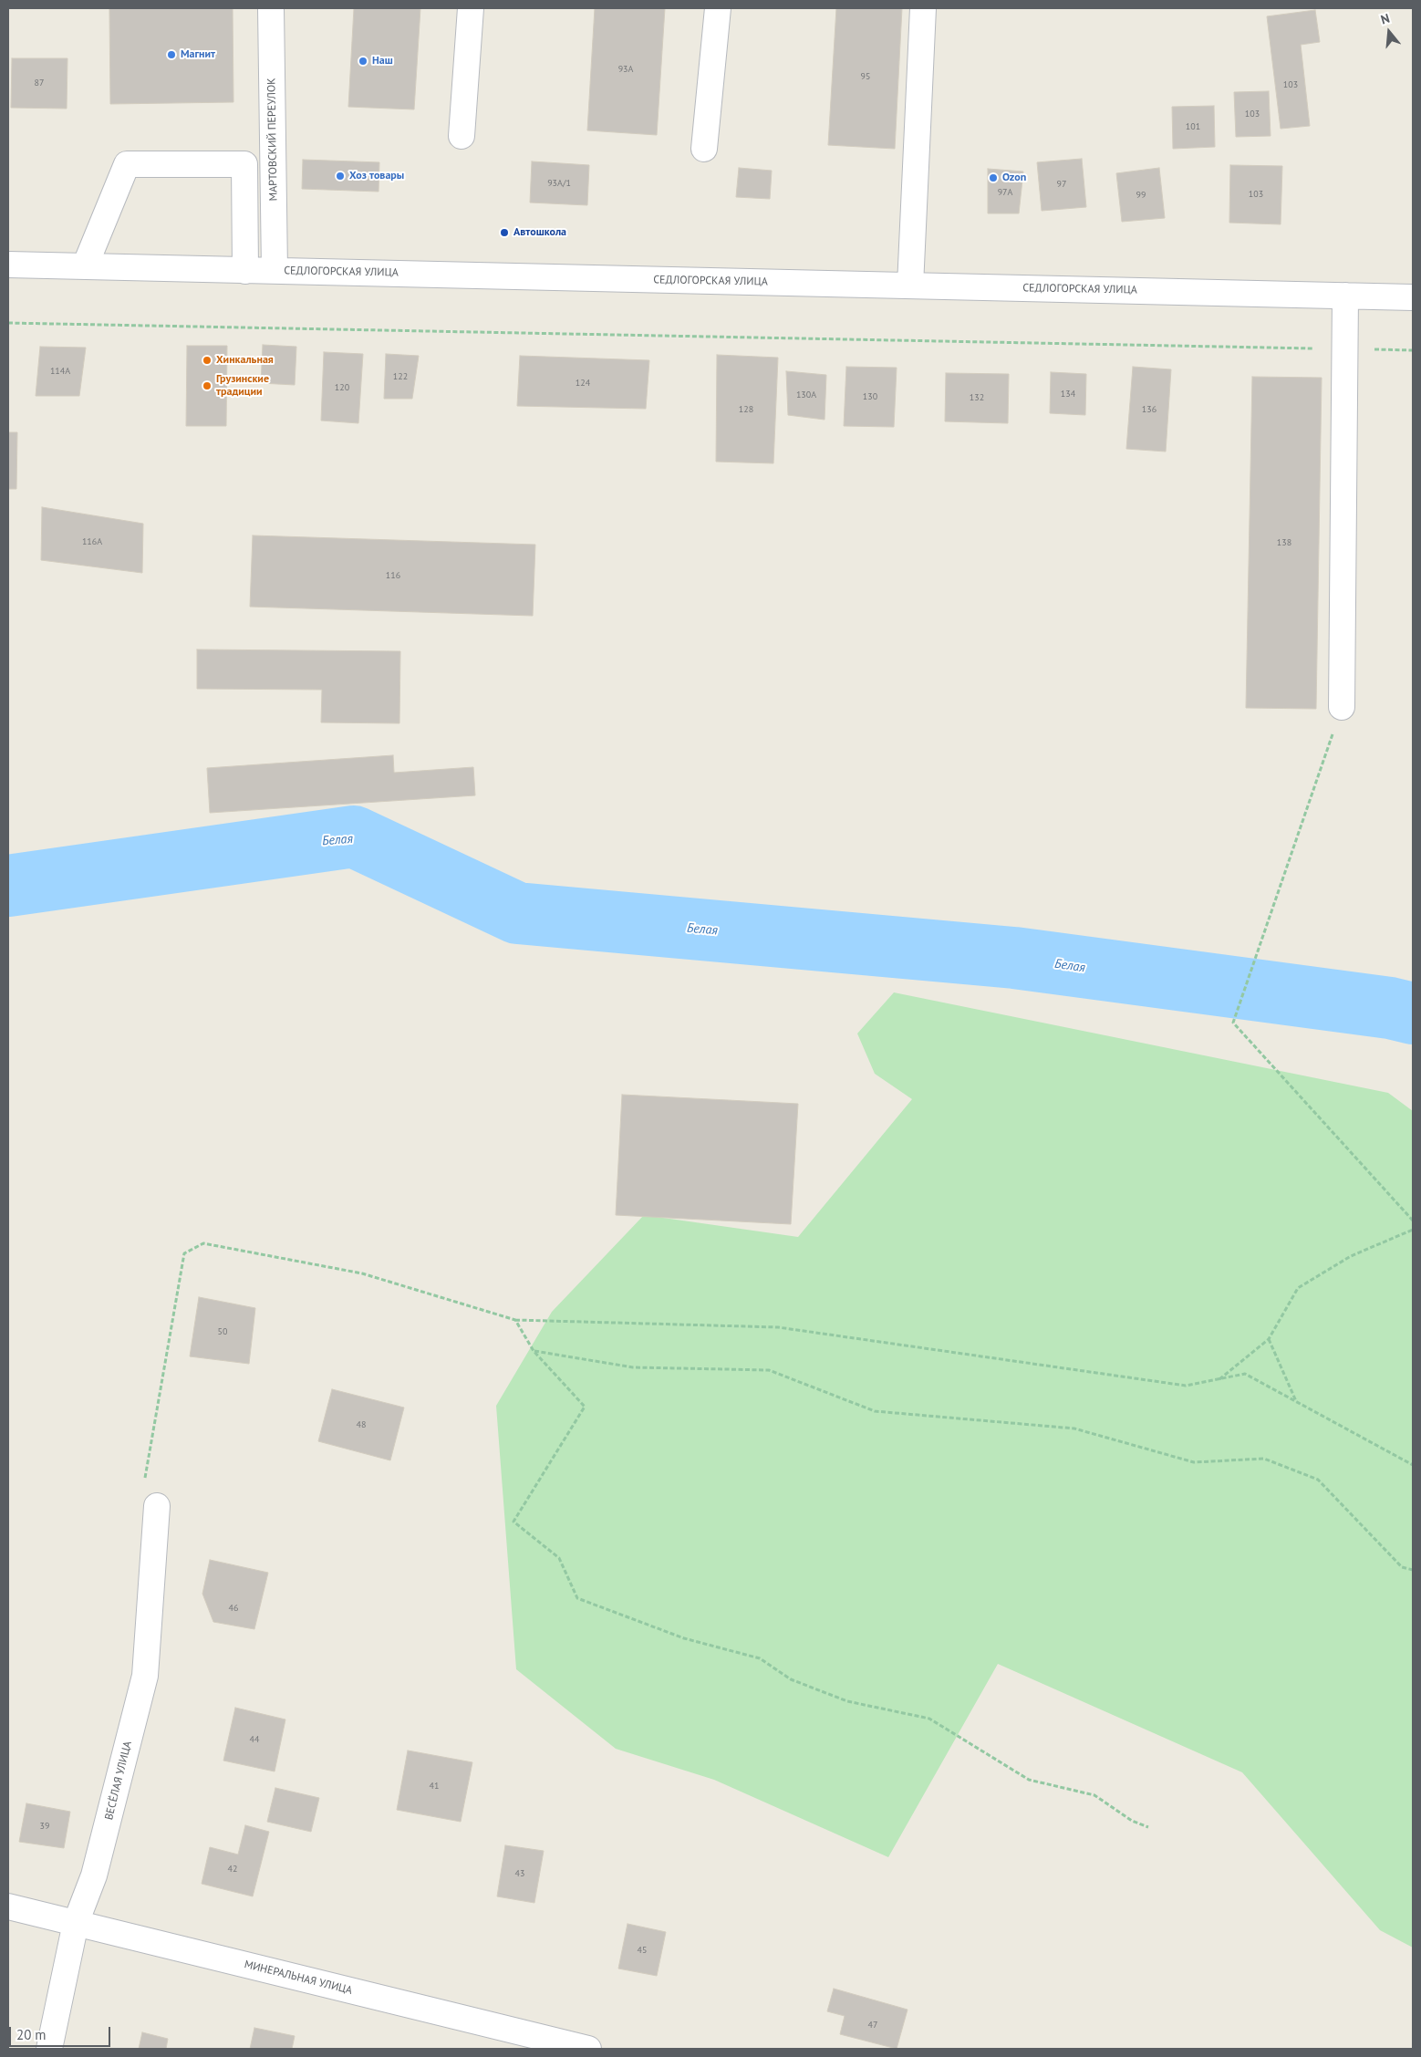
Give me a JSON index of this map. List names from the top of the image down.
{
  "streets": {
    "street": [
      "МАРТОВСКИЙ ПЕРЕУЛОК",
      "СЕДЛОГОРСКАЯ УЛИЦА",
      "ВЕСЁЛАЯ УЛИЦА",
      "МИНЕРАЛЬНАЯ УЛИЦА"
    ]
  },
  "crossings": [
    ["МАРТОВСКИЙ ПЕРЕУЛОК", "СЕДЛОГОРСКАЯ УЛИЦА"],
    ["ВЕСЁЛАЯ УЛИЦА", "МИНЕРАЛЬНАЯ УЛИЦА"]
  ],
  "water": ["Белая"],
  "places": [
    "Магнит",
    "Наш",
    "Хоз товары",
    "Ozon",
    "Автошкола",
    "Хинкальная",
    "Грузинские традиции"
  ],
  "house_numbers": [
    "93А",
    "95",
    "87",
    "103",
    "103",
    "101",
    "93А/1",
    "97",
    "97А",
    "103",
    "99",
    "114А",
    "122",
    "124",
    "120",
    "134",
    "130А",
    "130",
    "132",
    "128",
    "136",
    "116А",
    "138",
    "116",
    "50",
    "48",
    "46",
    "44",
    "41",
    "39",
    "42",
    "43",
    "45",
    "47"
  ],
  "scale_bar": "20 m",
  "north": "top"
}
